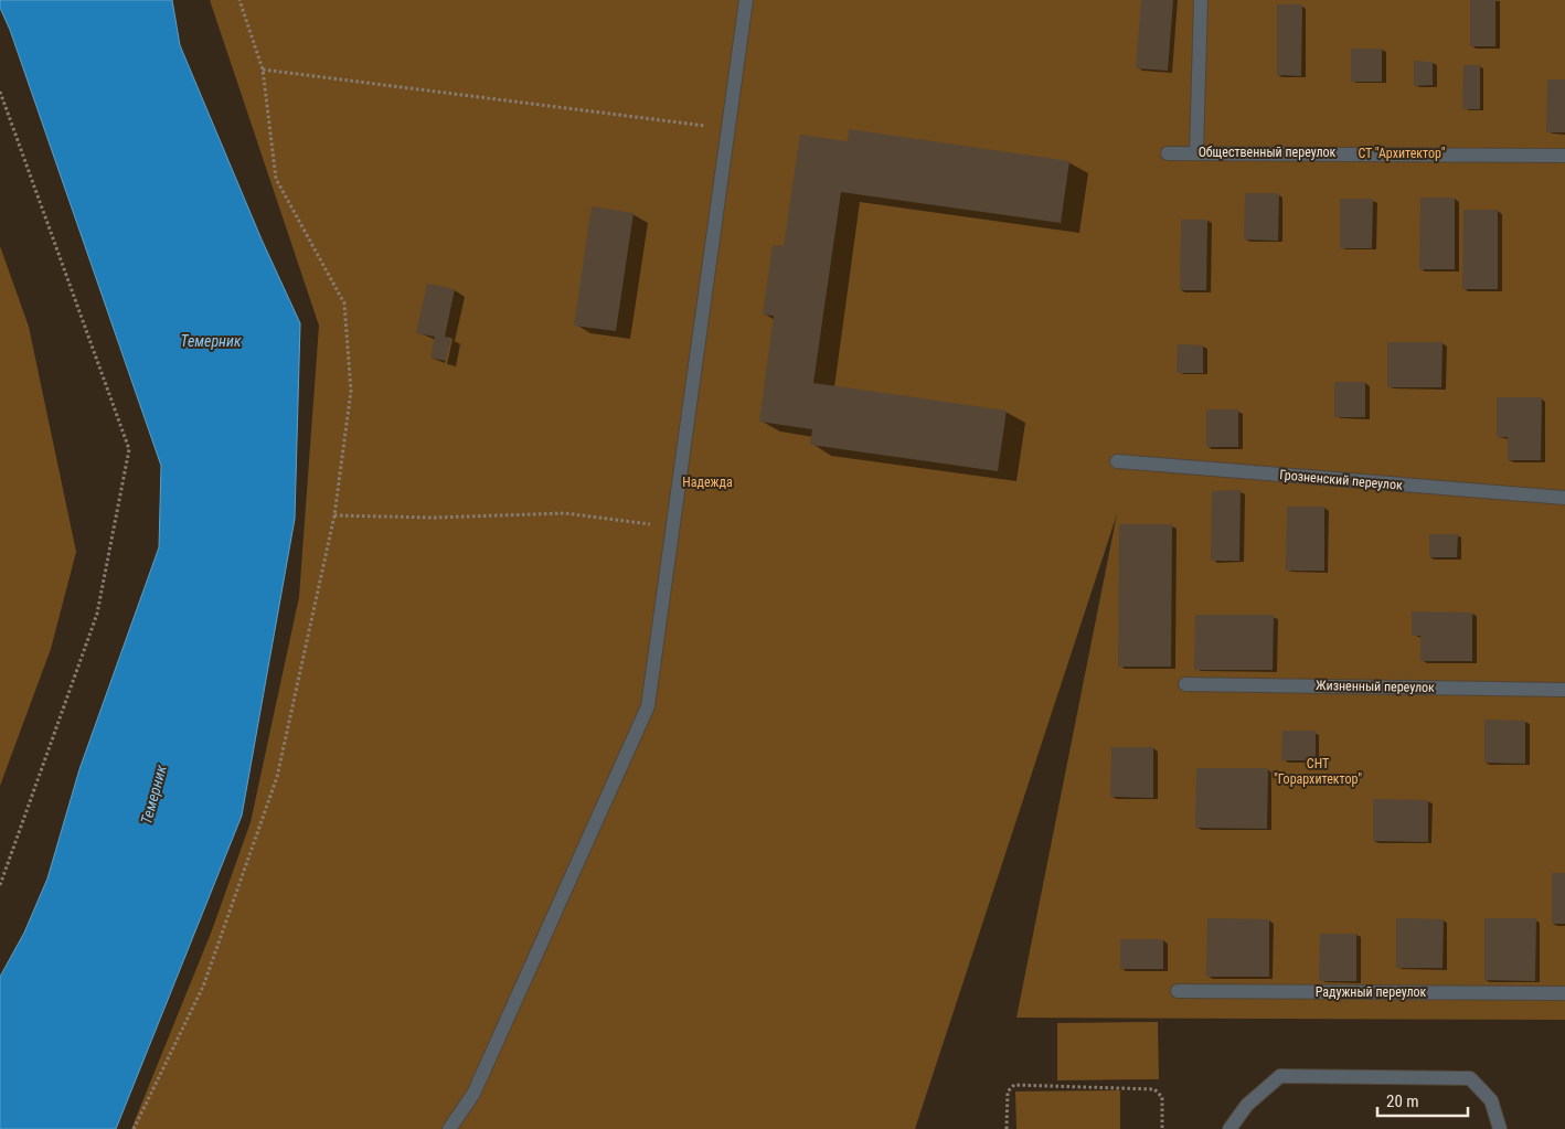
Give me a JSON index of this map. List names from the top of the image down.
{
  "streets": {
    "street": [
      "Общественный переулок",
      "Грозненский переулок",
      "Жизненный переулок",
      "Радужный переулок"
    ]
  },
  "water": ["Темерник"],
  "parks": ["СТ \"Архитектор\"", "Надежда", "СНТ \"Горархитектор\""],
  "scale_bar": "20 m"
}
